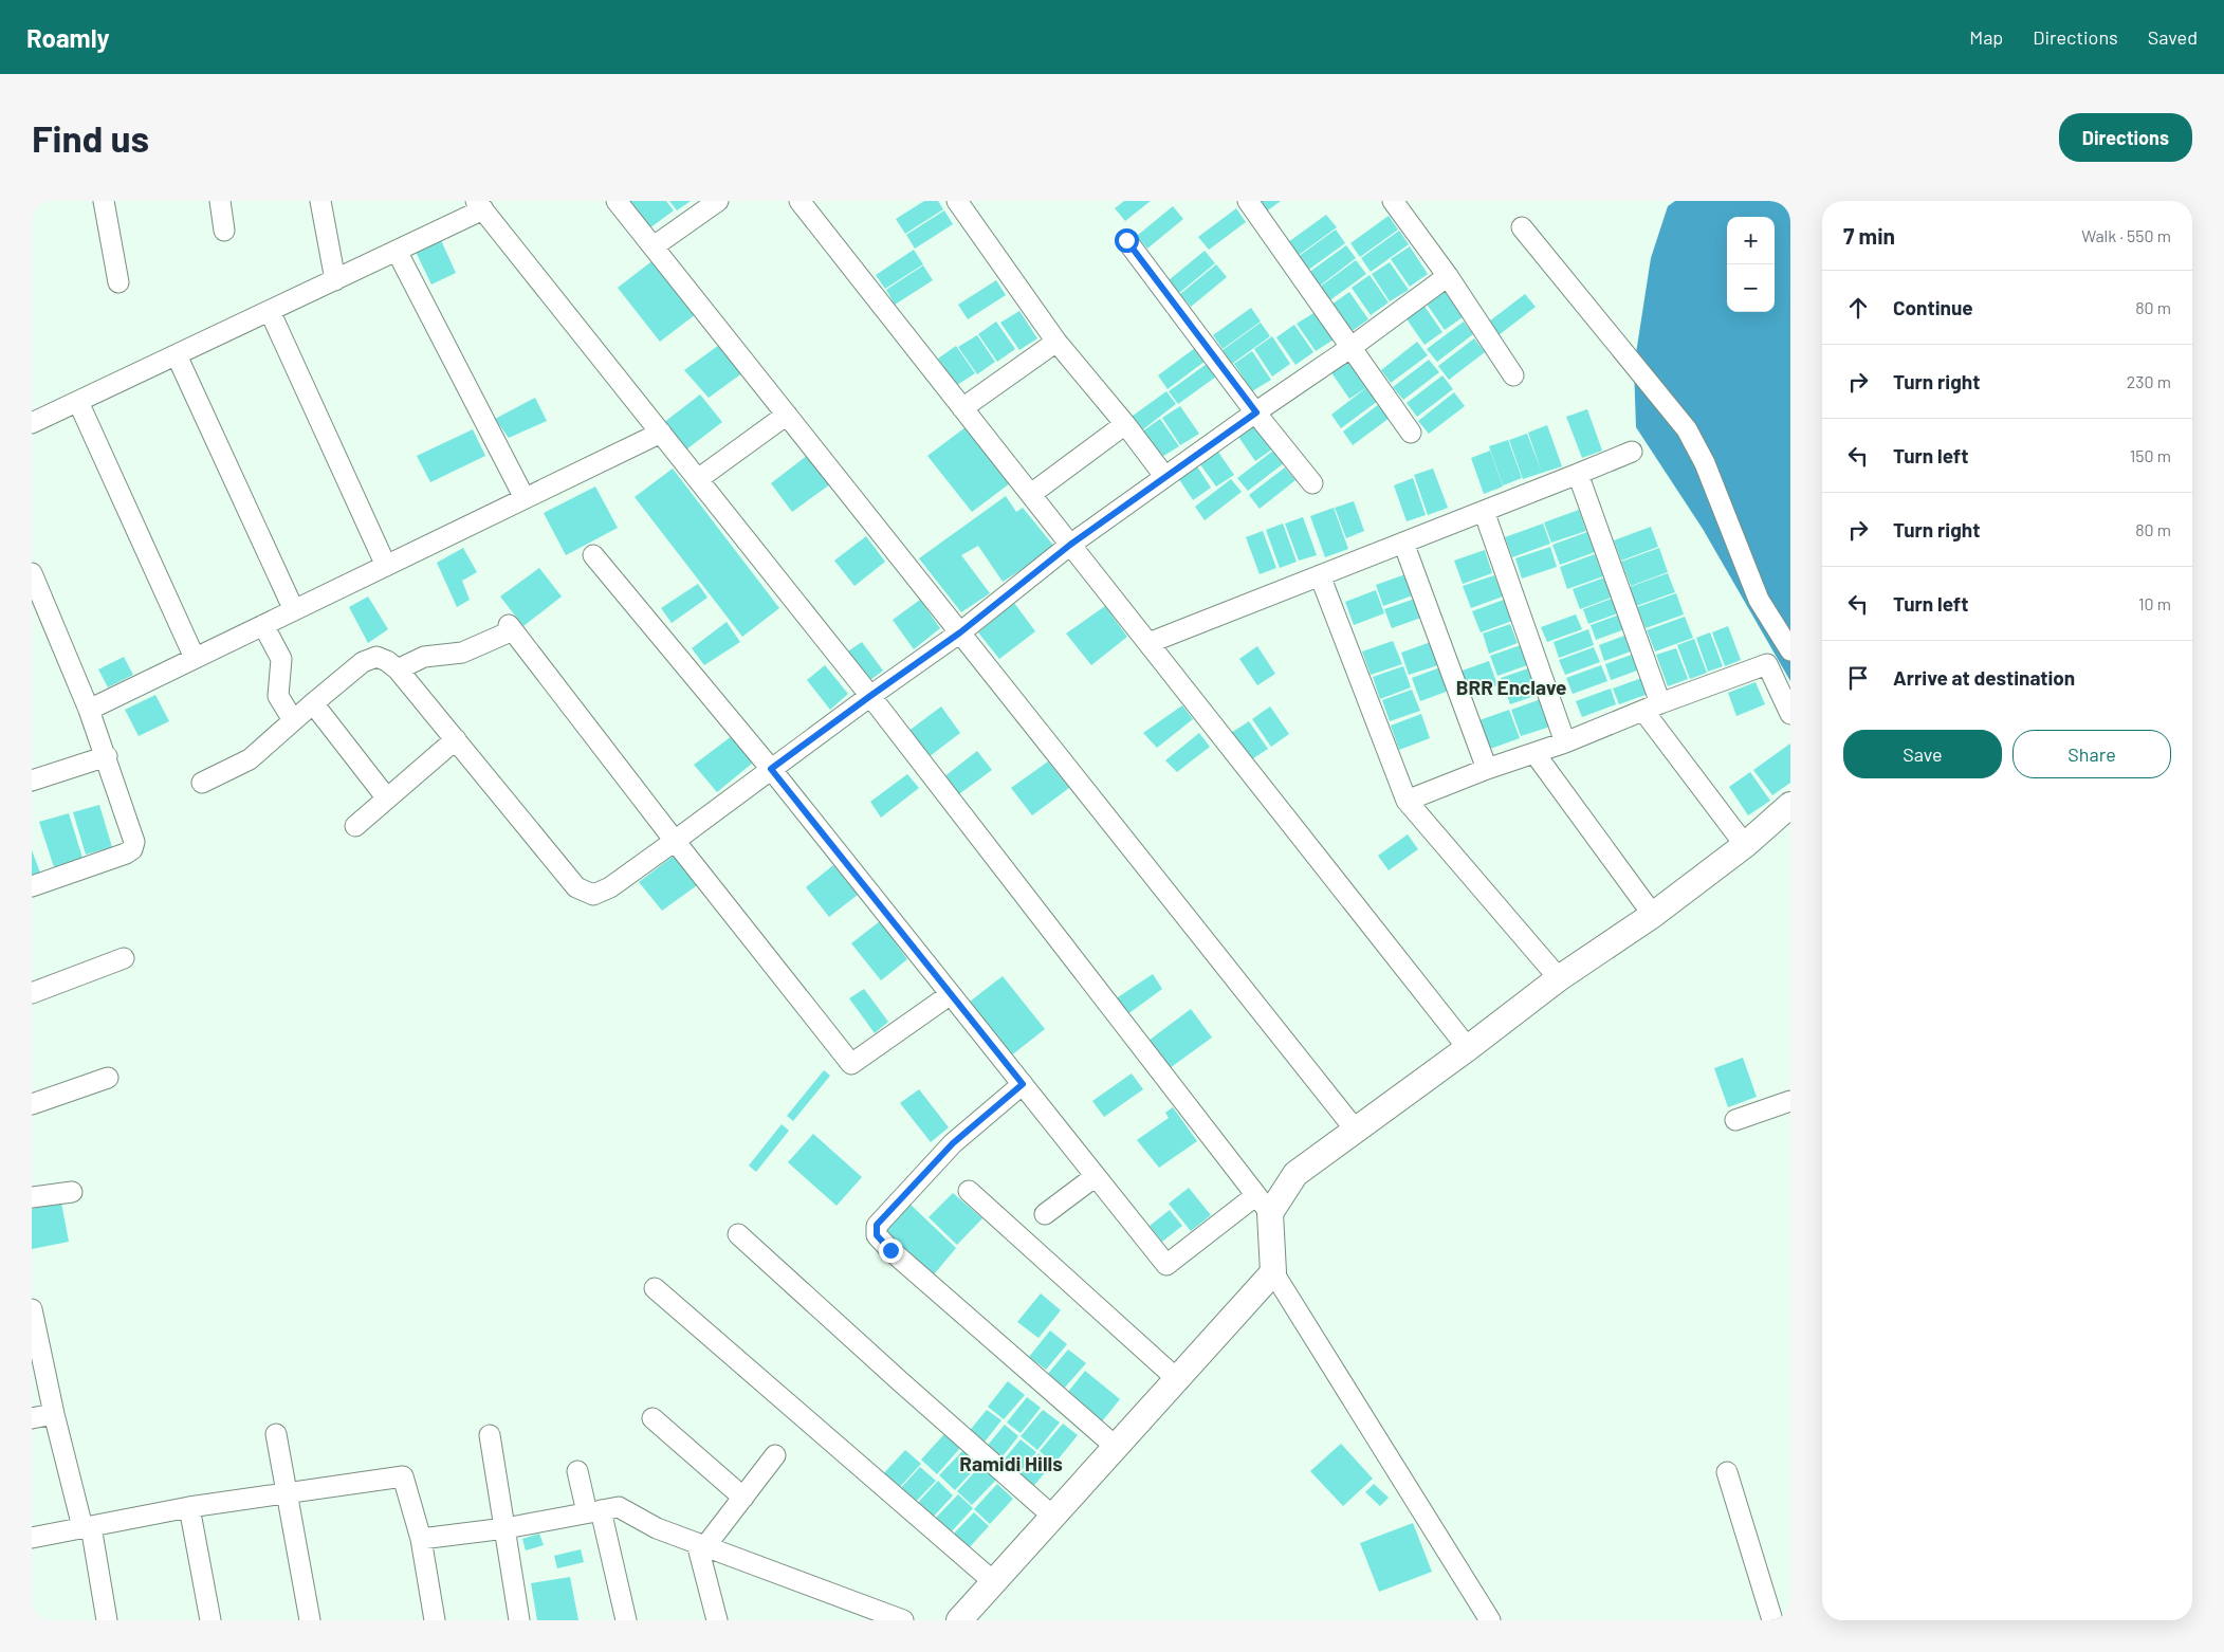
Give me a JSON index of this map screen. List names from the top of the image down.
{
  "districts": ["BRR Enclave", "Ramidi Hills"],
  "page": {
    "header": "Roamly",
    "nav": ["Map", "Directions", "Saved"],
    "buttons": [
      "Directions",
      ["Save", "Share"]
    ],
    "title": "Find us",
    "heading": ["7 min", "Walk · 550 m"],
    "map_buttons": ["+", "−"],
    "list": [
      ["Continue", "80 m"],
      ["Turn right", "230 m"],
      ["Turn left", "150 m"],
      ["Turn right", "80 m"],
      ["Turn left", "10 m"],
      "Arrive at destination"
    ]
  }
}
